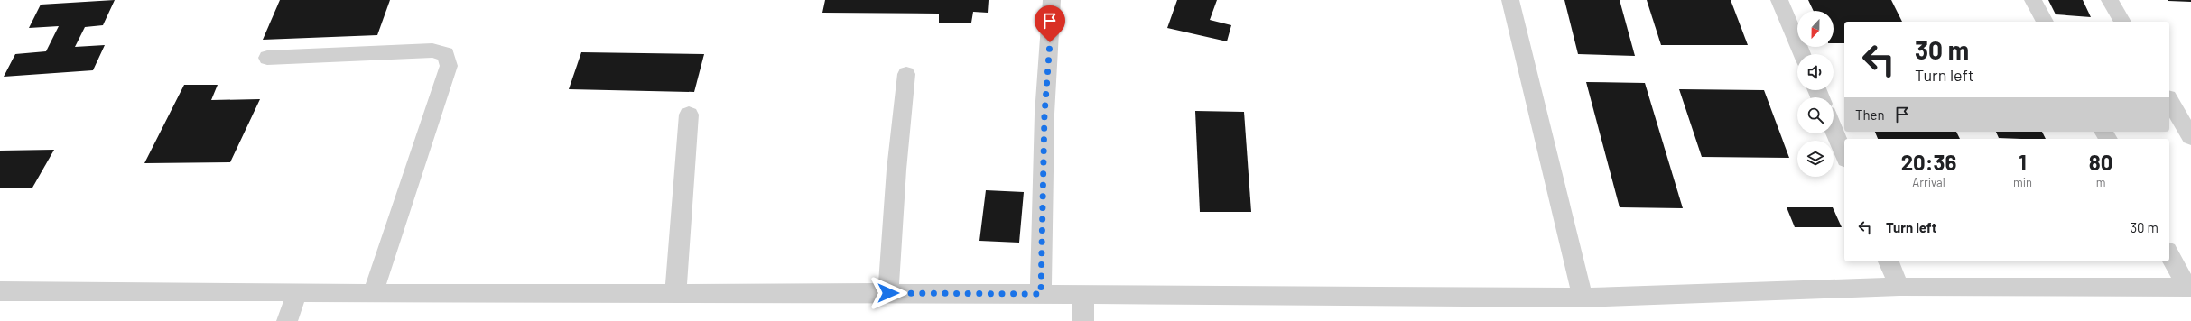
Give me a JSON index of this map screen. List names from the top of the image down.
{
  "north": "bottom",
  "page": {
    "turn": ["30 m", "Turn left"],
    "then": "Then",
    "eta": [
      "20:36",
      "Arrival",
      "1",
      "min",
      "80",
      "m"
    ],
    "list": [
      {
        "name": "Turn left",
        "value": "30 m"
      }
    ]
  }
}
